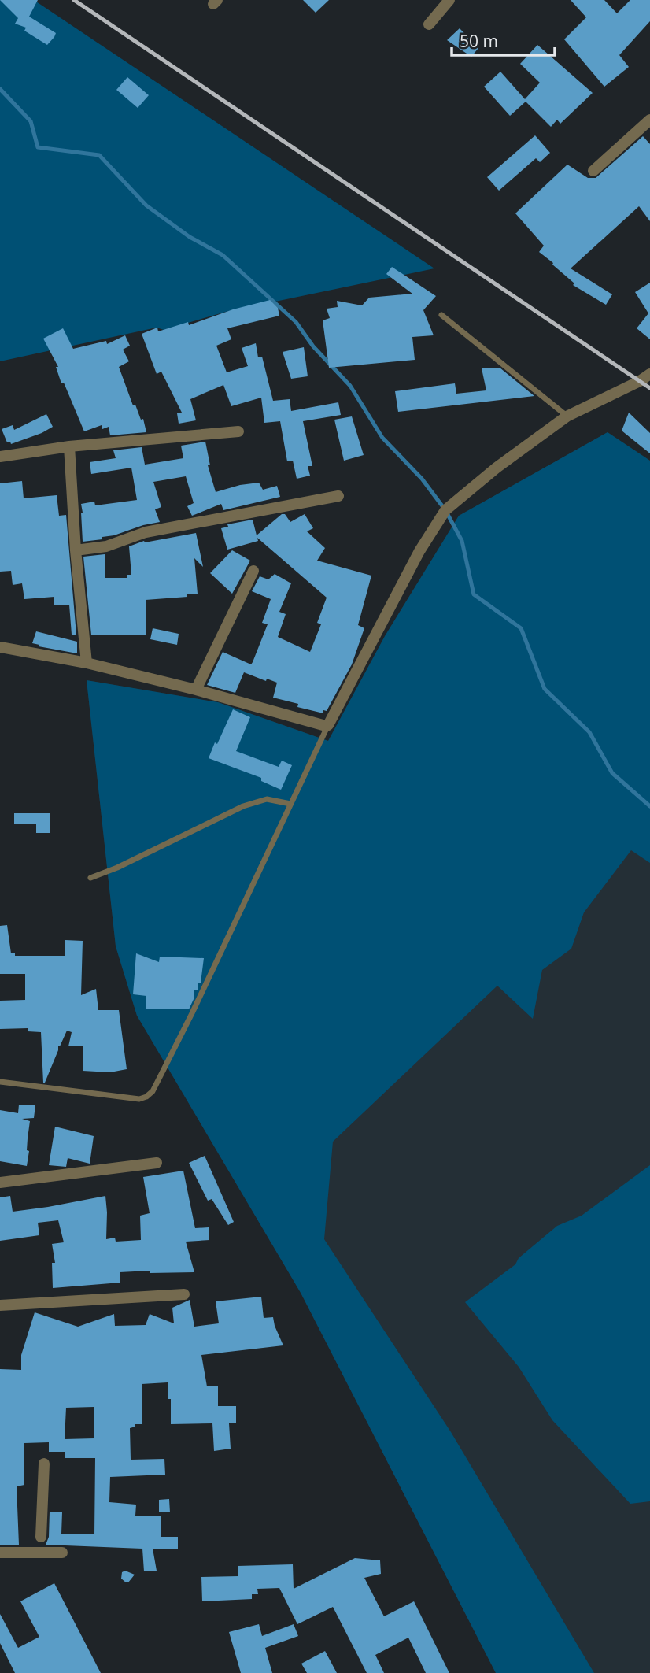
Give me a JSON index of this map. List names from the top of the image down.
{
  "scale_bar": "50 m"
}
